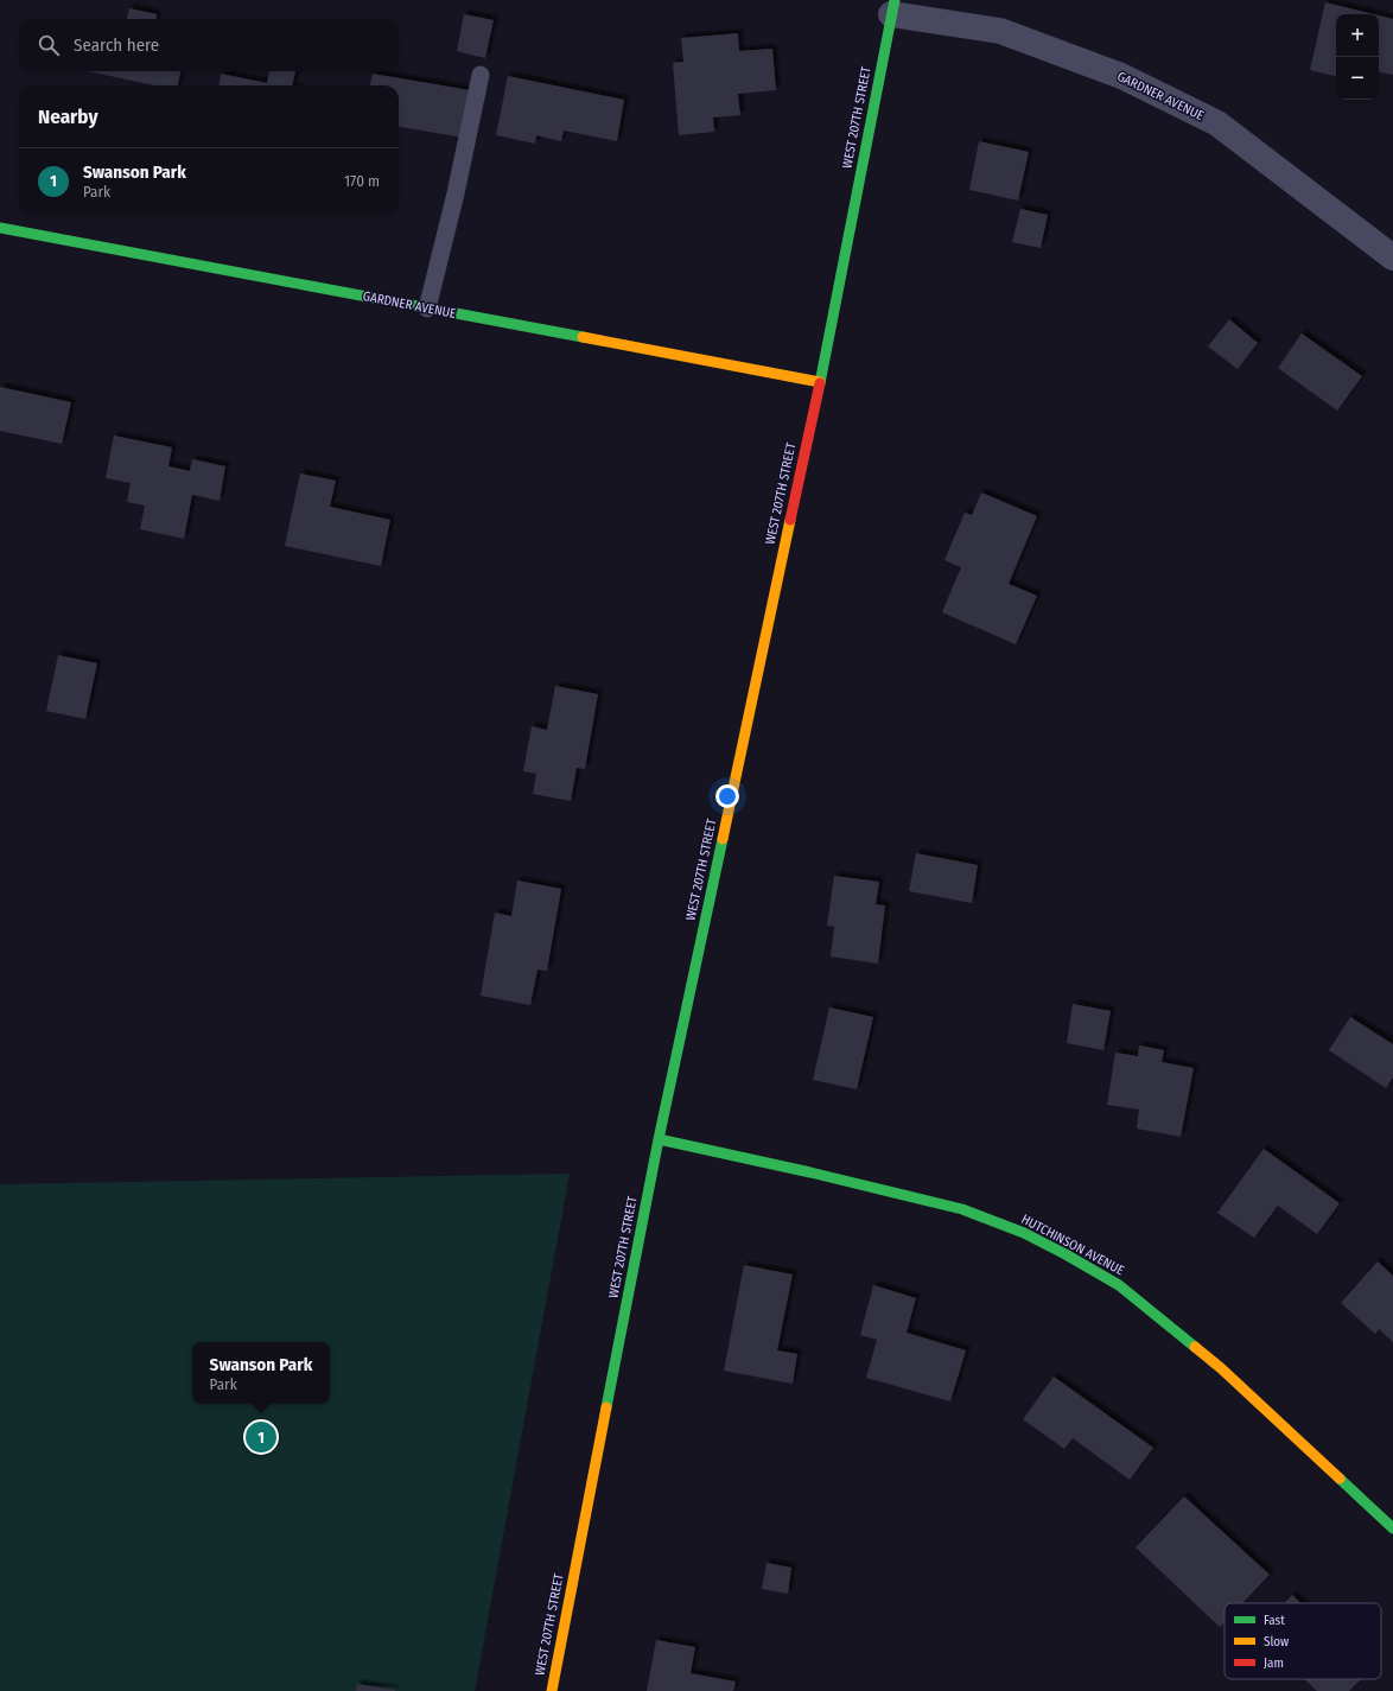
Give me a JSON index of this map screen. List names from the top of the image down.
{
  "streets": {
    "street": ["GARDNER AVENUE", "WEST 207TH STREET", "HUTCHINSON AVENUE"]
  },
  "crossings": [
    ["GARDNER AVENUE", "WEST 207TH STREET"],
    ["WEST 207TH STREET", "HUTCHINSON AVENUE"]
  ],
  "legend": ["Fast", "Slow", "Jam"],
  "page": {
    "map_buttons": ["+", "−"],
    "search": "Search here",
    "heading": "Nearby",
    "list": [
      {
        "mark": "1",
        "name": "Swanson Park",
        "note": "Park",
        "value": "170 m"
      }
    ],
    "popup": ["Swanson Park", "Park"],
    "pins": "1"
  }
}
